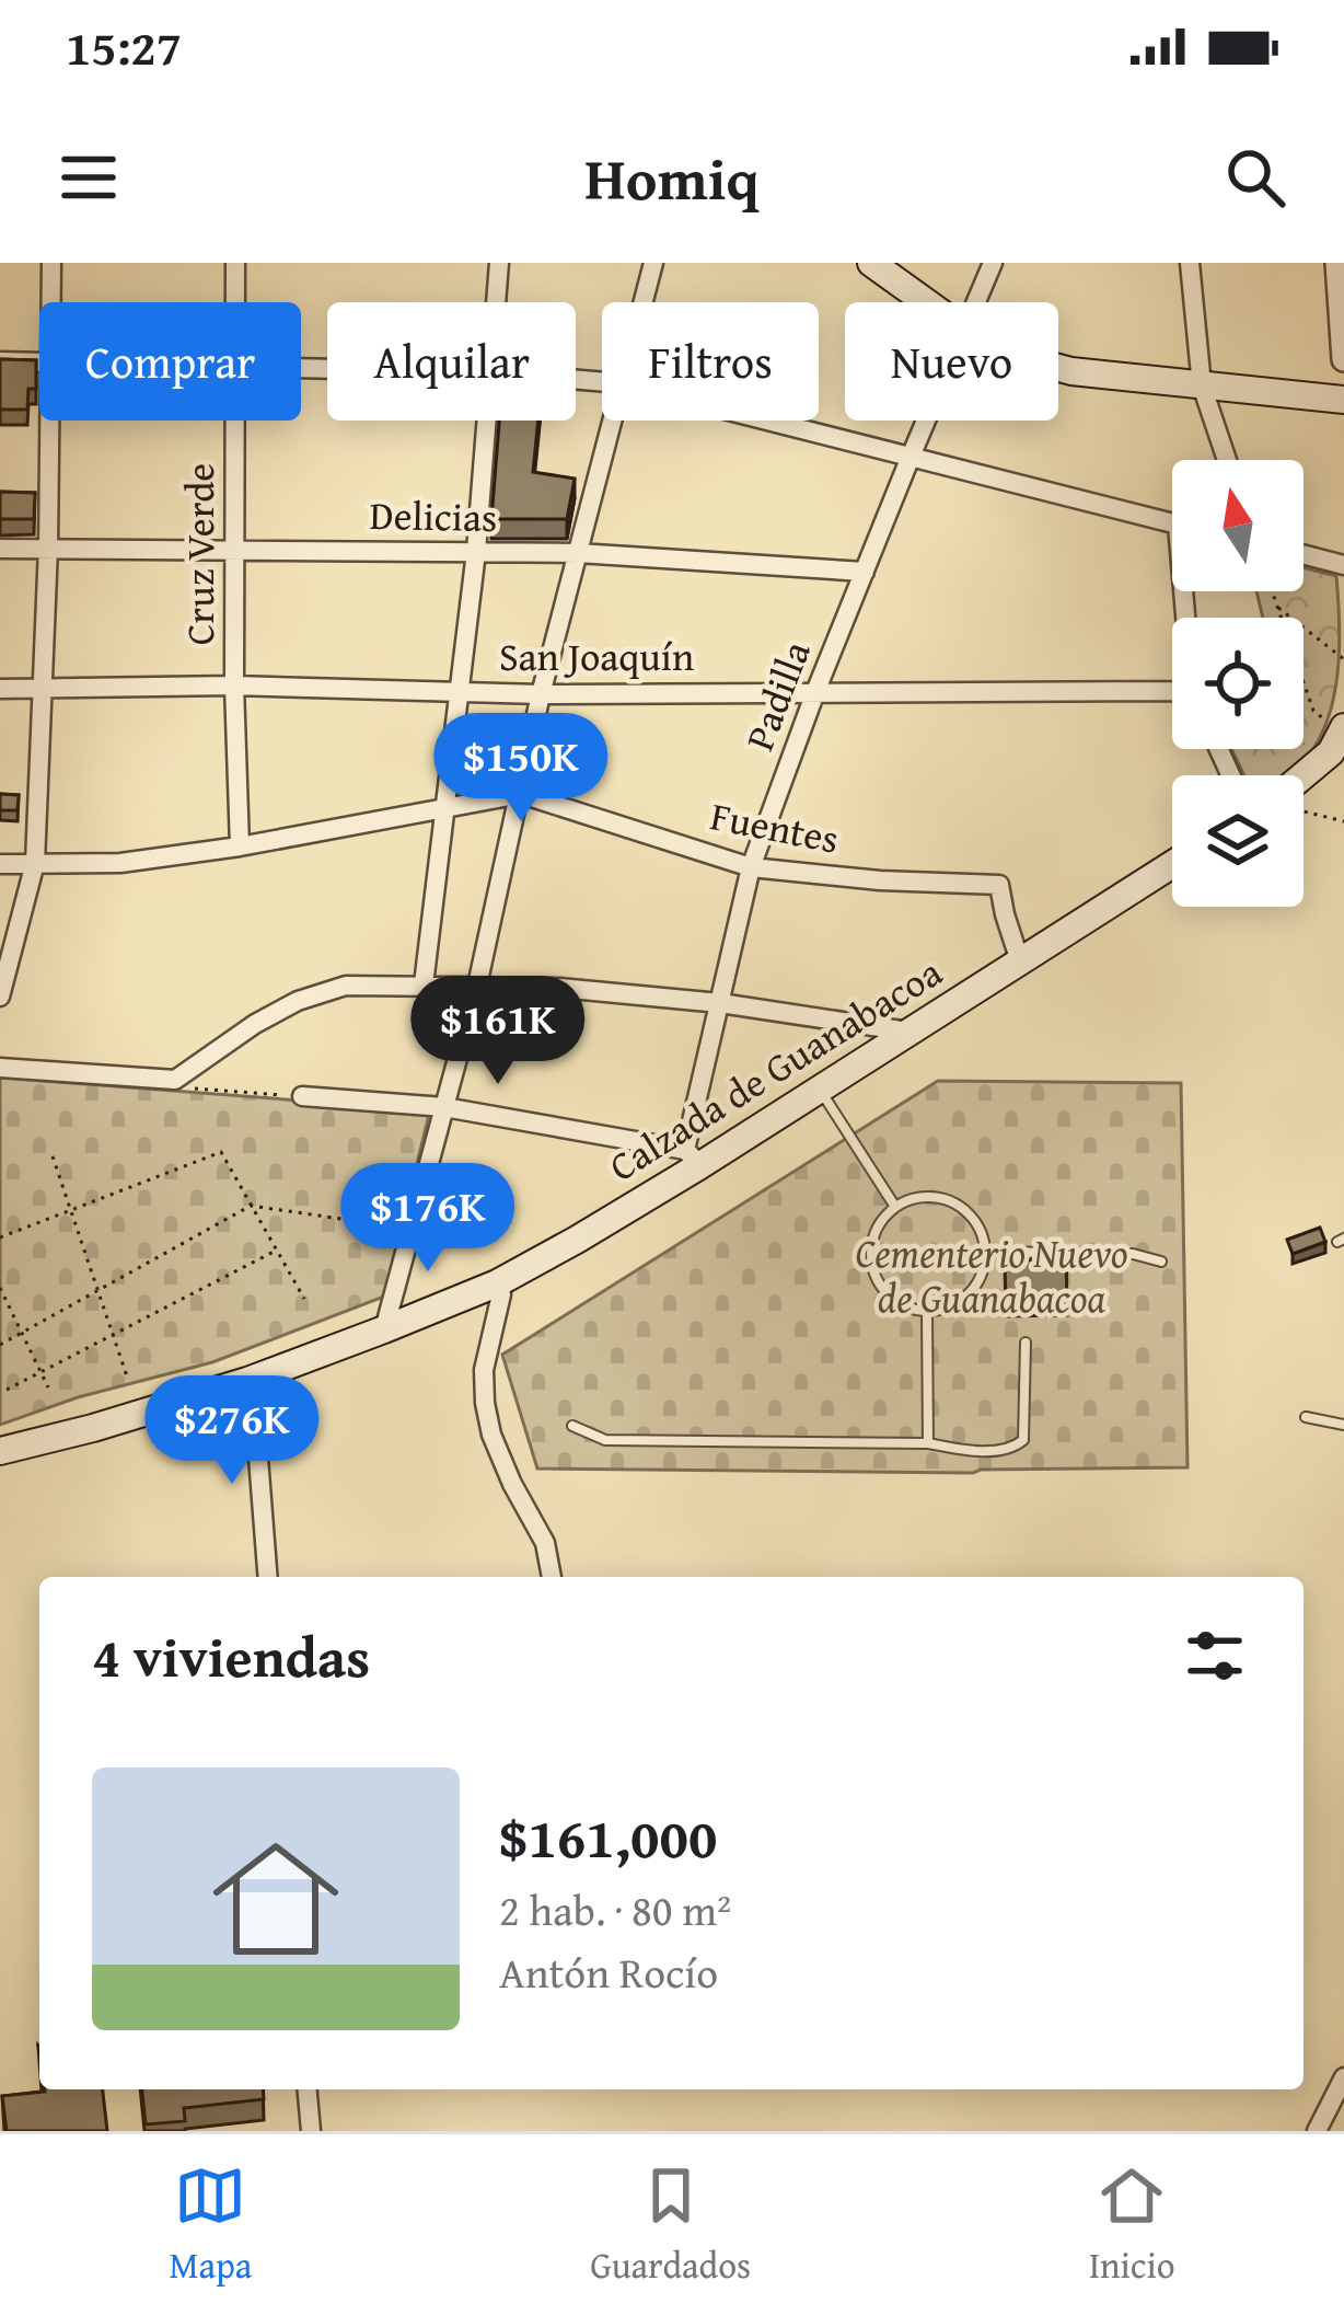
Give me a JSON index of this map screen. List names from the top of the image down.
{
  "streets": {
    "main road": ["Calzada de Guanabacoa"],
    "street": [
      "Delicias",
      "Cruz Verde",
      "San Joaquín",
      "Padilla",
      "Fuentes"
    ]
  },
  "crossings": [
    ["Delicias", "Cruz Verde"],
    ["Delicias", "Padilla"],
    ["Cruz Verde", "San Joaquín"],
    ["Cruz Verde", "Fuentes"],
    ["San Joaquín", "Padilla"],
    ["Padilla", "Fuentes"],
    ["Padilla", "Calzada de Guanabacoa"],
    ["Fuentes", "Calzada de Guanabacoa"]
  ],
  "parks": ["Cementerio Nuevo de Guanabacoa"],
  "north": "top",
  "page": {
    "status": "15:27",
    "header": "Homiq",
    "chip": [
      "Comprar",
      "Alquilar",
      "Filtros",
      "Nuevo"
    ],
    "price": [
      "$150K",
      "$161K",
      "$176K",
      "$276K"
    ],
    "heading": "4 viviendas",
    "list": [
      {
        "name": "$161,000",
        "note": "2 hab. · 80 m² · Antón Rocío"
      }
    ],
    "tabs": ["Mapa", "Guardados", "Inicio"]
  }
}
